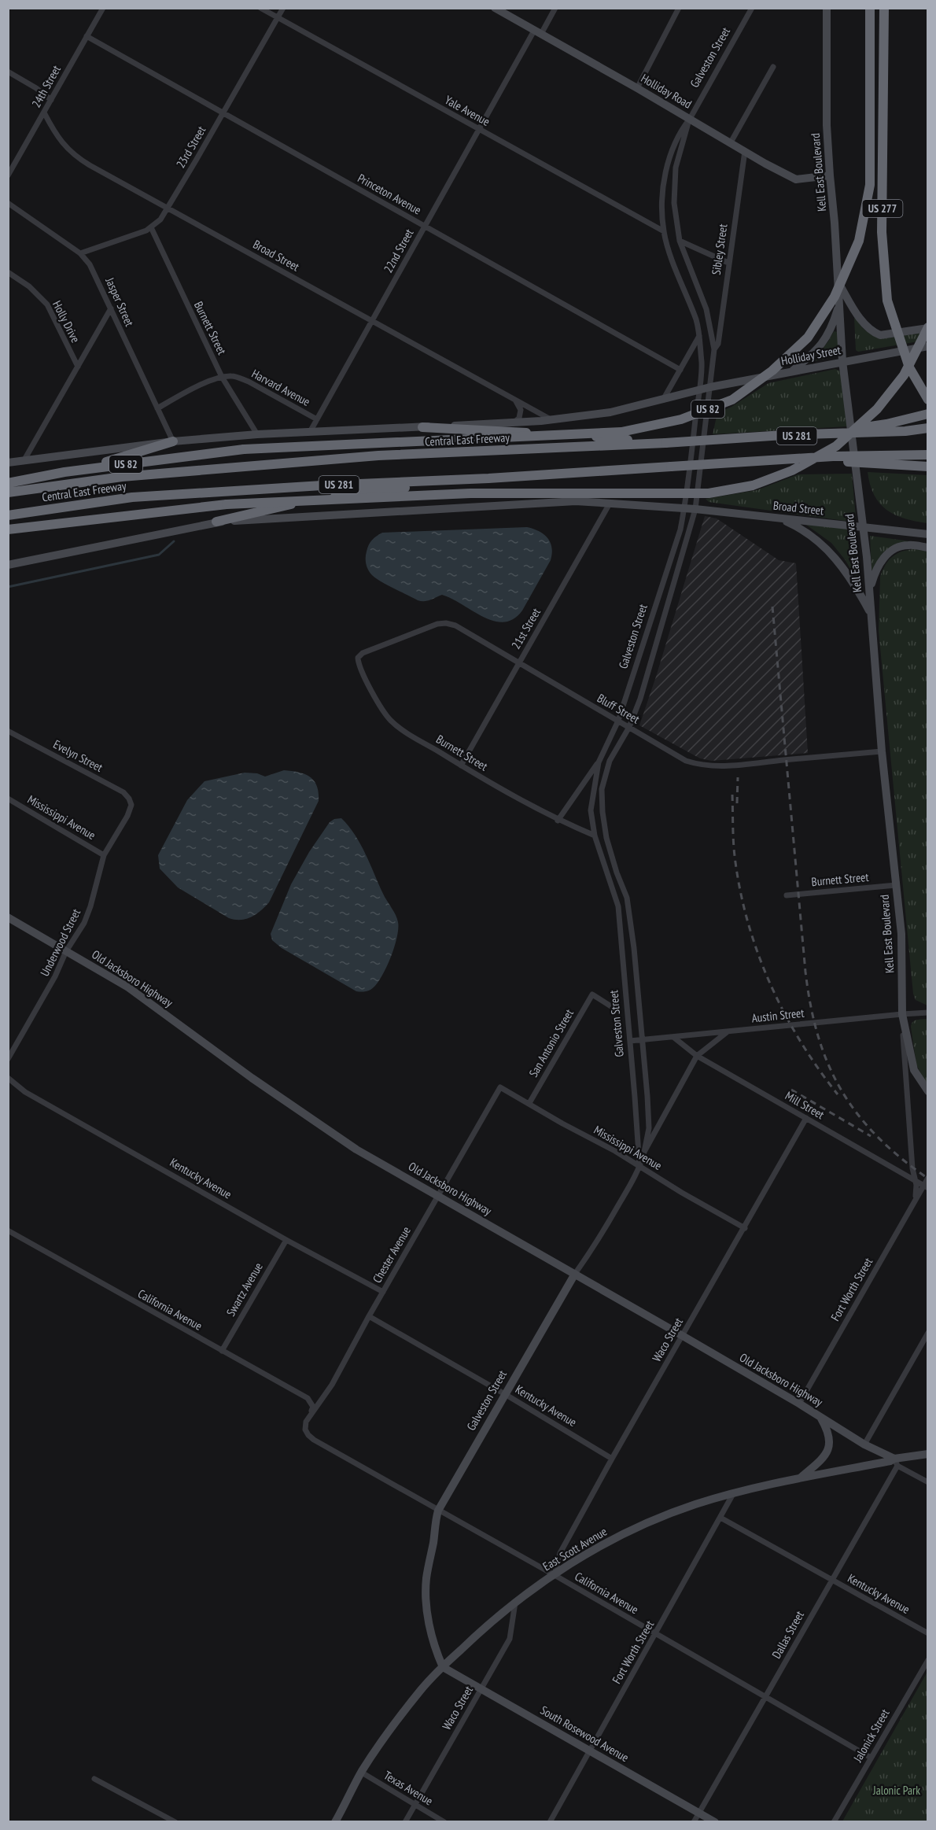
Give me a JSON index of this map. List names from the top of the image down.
{
  "streets": {
    "highway": [
      "US 277",
      "US 82",
      "US 281",
      "Central East Freeway"
    ],
    "main road": [
      "Galveston Street",
      "Holliday Road",
      "Kell East Boulevard",
      "Broad Street",
      "Holliday Street",
      "Old Jacksboro Highway",
      "East Scott Avenue",
      "South Rosewood Avenue"
    ],
    "street": [
      "24th Street",
      "Yale Avenue",
      "23rd Street",
      "Princeton Avenue",
      "Sibley Street",
      "22nd Street",
      "Jasper Street",
      "Holly Drive",
      "Burnett Street",
      "Harvard Avenue",
      "21st Street",
      "Bluff Street",
      "Evelyn Street",
      "Mississippi Avenue",
      "Underwood Street",
      "Austin Street",
      "San Antonio Street",
      "Mill Street",
      "Kentucky Avenue",
      "Chester Avenue",
      "Swartz Avenue",
      "Fort Worth Street",
      "California Avenue",
      "Waco Street",
      "Dallas Street",
      "Jalonick Street",
      "Texas Avenue"
    ]
  },
  "crossings": [
    ["Galveston Street", "Holliday Road"],
    ["Galveston Street", "Yale Avenue"],
    ["Galveston Street", "Sibley Street"],
    ["Galveston Street", "Broad Street"],
    ["Galveston Street", "Burnett Street"],
    ["Galveston Street", "Holliday Street"],
    ["Galveston Street", "Bluff Street"],
    ["Galveston Street", "Mississippi Avenue"],
    ["Galveston Street", "Old Jacksboro Highway"],
    ["Galveston Street", "Austin Street"],
    ["Galveston Street", "Mill Street"],
    ["Galveston Street", "Kentucky Avenue"],
    ["Galveston Street", "California Avenue"],
    ["Galveston Street", "East Scott Avenue"],
    ["Galveston Street", "South Rosewood Avenue"],
    ["24th Street", "Princeton Avenue"],
    ["24th Street", "Broad Street"],
    ["Holliday Road", "Kell East Boulevard"],
    ["Holliday Road", "Sibley Street"],
    ["Holliday Road", "22nd Street"],
    ["Yale Avenue", "23rd Street"],
    ["Yale Avenue", "22nd Street"],
    ["23rd Street", "Princeton Avenue"],
    ["23rd Street", "Broad Street"],
    ["23rd Street", "Jasper Street"],
    ["23rd Street", "Burnett Street"],
    ["Kell East Boulevard", "Broad Street"],
    ["Kell East Boulevard", "Burnett Street"],
    ["Kell East Boulevard", "Holliday Street"],
    ["Kell East Boulevard", "Bluff Street"],
    ["Kell East Boulevard", "Austin Street"],
    ["Princeton Avenue", "22nd Street"],
    ["22nd Street", "Broad Street"],
    ["22nd Street", "Harvard Avenue"],
    ["22nd Street", "Central East Freeway"],
    ["Broad Street", "Central East Freeway"],
    ["Jasper Street", "Central East Freeway"],
    ["Burnett Street", "Harvard Avenue"],
    ["Burnett Street", "Central East Freeway"],
    ["Burnett Street", "21st Street"],
    ["Burnett Street", "Bluff Street"],
    ["Holliday Street", "Central East Freeway"],
    ["21st Street", "Bluff Street"],
    ["Evelyn Street", "Underwood Street"],
    ["Mississippi Avenue", "Underwood Street"],
    ["Mississippi Avenue", "San Antonio Street"],
    ["Mississippi Avenue", "Chester Avenue"],
    ["Mississippi Avenue", "Waco Street"],
    ["Underwood Street", "Old Jacksboro Highway"],
    ["Old Jacksboro Highway", "Chester Avenue"],
    ["Old Jacksboro Highway", "Fort Worth Street"],
    ["Old Jacksboro Highway", "Waco Street"],
    ["Old Jacksboro Highway", "East Scott Avenue"],
    ["Old Jacksboro Highway", "Dallas Street"],
    ["Austin Street", "Mill Street"],
    ["Mill Street", "Fort Worth Street"],
    ["Mill Street", "Waco Street"],
    ["Kentucky Avenue", "Chester Avenue"],
    ["Kentucky Avenue", "Swartz Avenue"],
    ["Kentucky Avenue", "Fort Worth Street"],
    ["Kentucky Avenue", "Waco Street"],
    ["Kentucky Avenue", "Dallas Street"],
    ["Chester Avenue", "California Avenue"],
    ["Swartz Avenue", "California Avenue"],
    ["Fort Worth Street", "California Avenue"],
    ["Fort Worth Street", "East Scott Avenue"],
    ["Fort Worth Street", "South Rosewood Avenue"],
    ["California Avenue", "Waco Street"],
    ["California Avenue", "East Scott Avenue"],
    ["California Avenue", "Dallas Street"],
    ["California Avenue", "Jalonick Street"],
    ["Waco Street", "East Scott Avenue"],
    ["Waco Street", "South Rosewood Avenue"],
    ["Waco Street", "Texas Avenue"],
    ["East Scott Avenue", "Dallas Street"],
    ["East Scott Avenue", "South Rosewood Avenue"],
    ["East Scott Avenue", "Texas Avenue"],
    ["Dallas Street", "South Rosewood Avenue"]
  ],
  "parks": ["Jalonic Park"]
}
